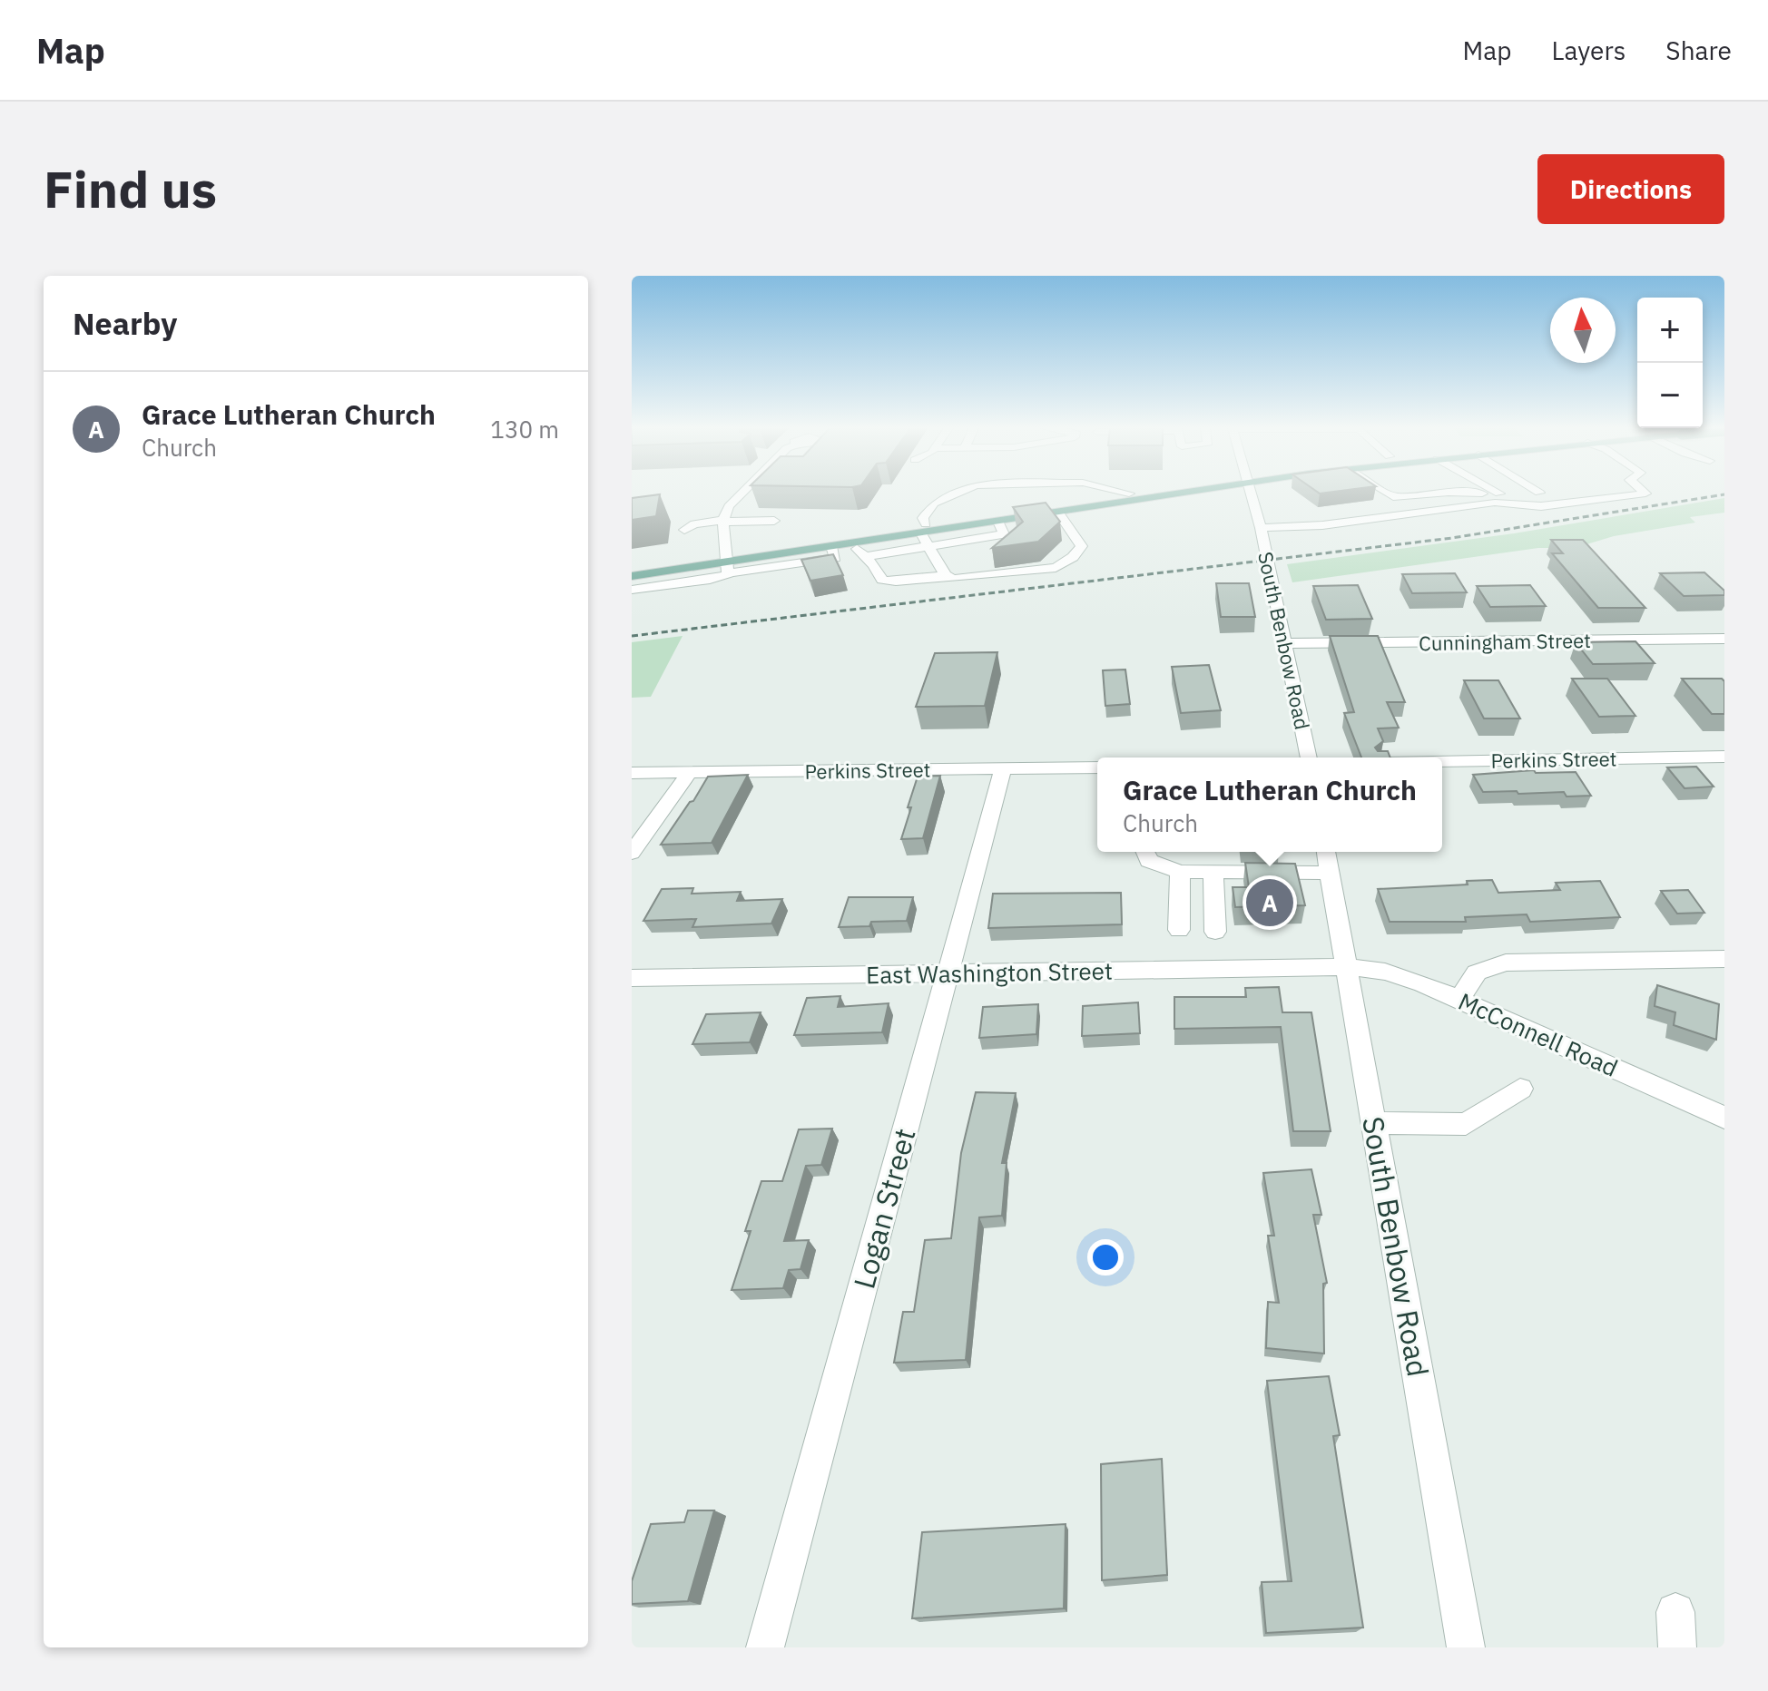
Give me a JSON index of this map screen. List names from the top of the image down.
{
  "streets": {
    "street": [
      "South Benbow Road",
      "Cunningham Street",
      "Perkins Street",
      "East Washington Street",
      "McConnell Road",
      "Logan Street"
    ]
  },
  "crossings": [
    ["South Benbow Road", "Cunningham Street"],
    ["South Benbow Road", "East Washington Street"],
    ["South Benbow Road", "McConnell Road"],
    ["Perkins Street", "Logan Street"],
    ["East Washington Street", "McConnell Road"],
    ["East Washington Street", "Logan Street"]
  ],
  "north": "top",
  "page": {
    "header": "Map",
    "nav": ["Map", "Layers", "Share"],
    "buttons": "Directions",
    "title": "Find us",
    "heading": "Nearby",
    "map_buttons": ["+", "−"],
    "list": [
      {
        "mark": "A",
        "name": "Grace Lutheran Church",
        "note": "Church",
        "value": "130 m"
      }
    ],
    "popup": ["Grace Lutheran Church", "Church"],
    "pins": "A"
  }
}
